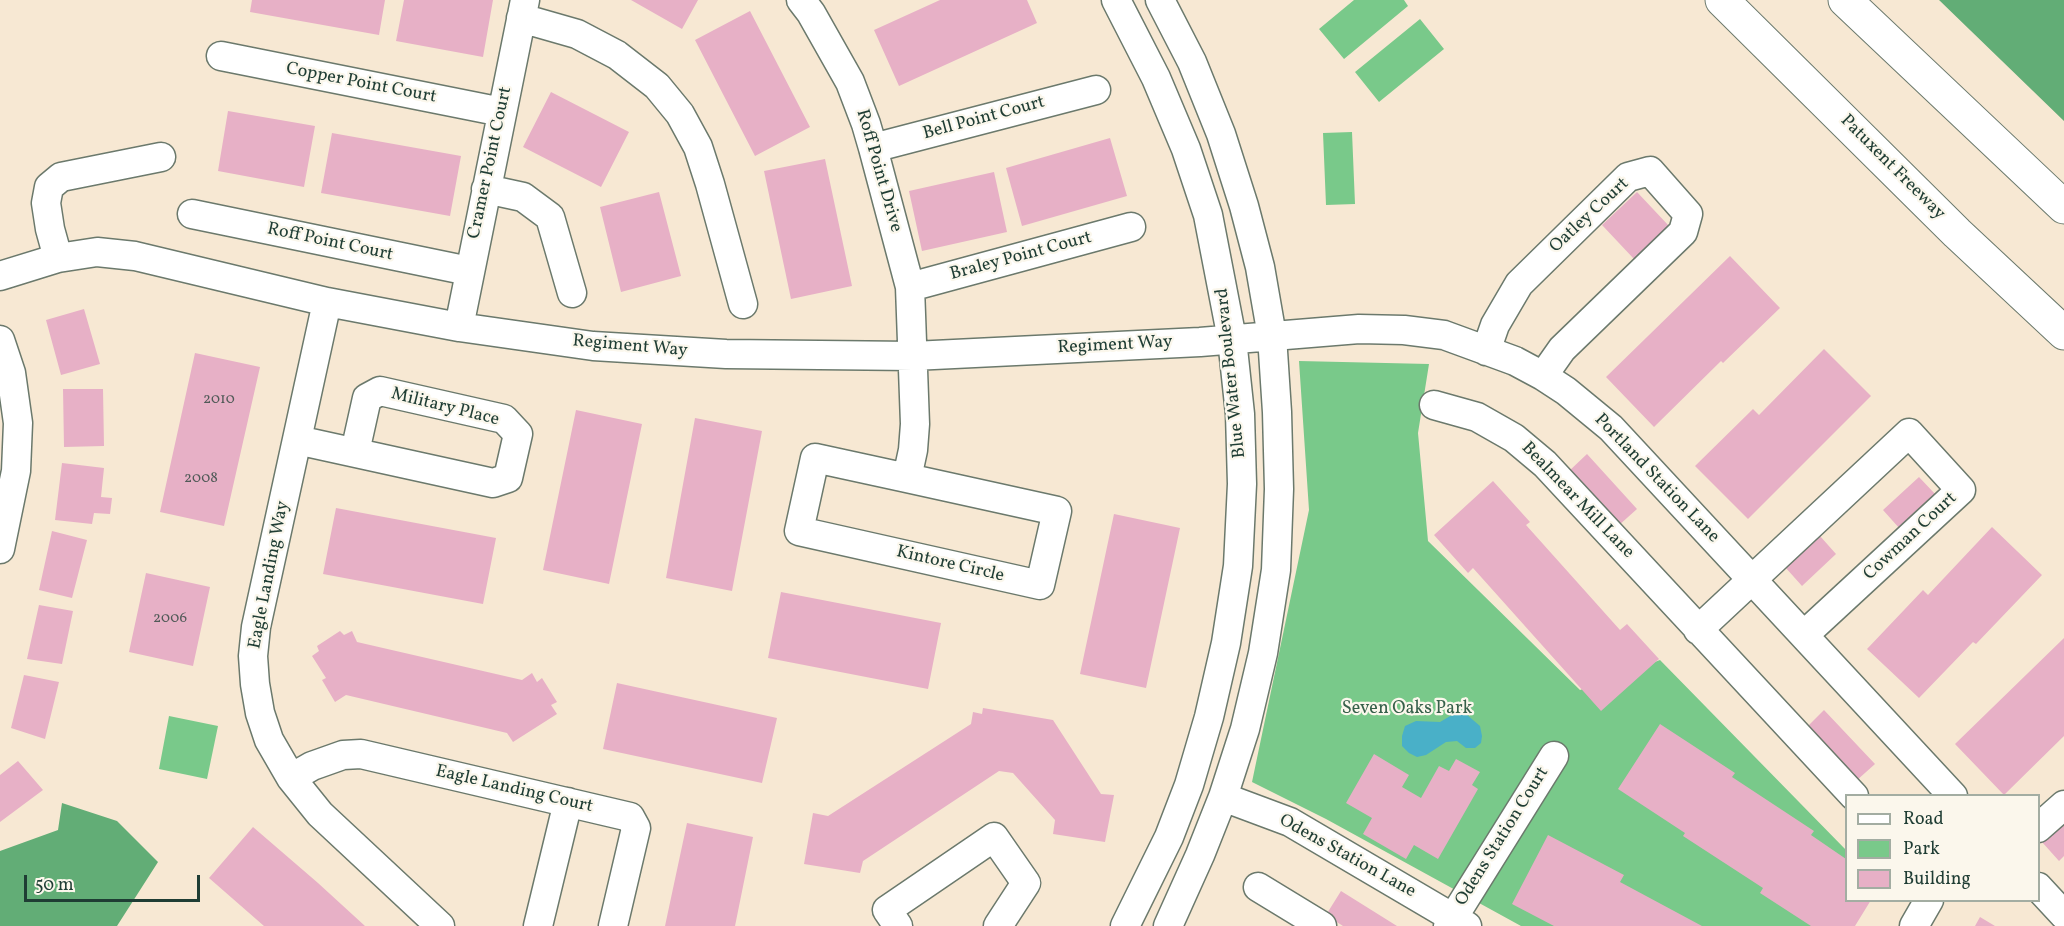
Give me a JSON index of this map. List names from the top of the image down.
{
  "streets": {
    "highway": ["Patuxent Freeway"],
    "street": [
      "Copper Point Court",
      "Bell Point Court",
      "Cramer Point Court",
      "Roff Point Drive",
      "Oatley Court",
      "Roff Point Court",
      "Braley Point Court",
      "Regiment Way",
      "Blue Water Boulevard",
      "Military Place",
      "Portland Station Lane",
      "Bealmear Mill Lane",
      "Cowman Court",
      "Kintore Circle",
      "Eagle Landing Way",
      "Eagle Landing Court",
      "Odens Station Court",
      "Odens Station Lane"
    ]
  },
  "crossings": [
    ["Copper Point Court", "Cramer Point Court"],
    ["Bell Point Court", "Roff Point Drive"],
    ["Cramer Point Court", "Roff Point Court"],
    ["Cramer Point Court", "Regiment Way"],
    ["Roff Point Drive", "Braley Point Court"],
    ["Roff Point Drive", "Regiment Way"],
    ["Oatley Court", "Portland Station Lane"],
    ["Regiment Way", "Blue Water Boulevard"],
    ["Regiment Way", "Portland Station Lane"],
    ["Regiment Way", "Eagle Landing Way"],
    ["Blue Water Boulevard", "Portland Station Lane"],
    ["Blue Water Boulevard", "Odens Station Lane"],
    ["Military Place", "Eagle Landing Way"],
    ["Portland Station Lane", "Cowman Court"],
    ["Eagle Landing Way", "Eagle Landing Court"],
    ["Odens Station Court", "Odens Station Lane"]
  ],
  "parks": ["Seven Oaks Park"],
  "house_numbers": ["2010", "2008", "2006"],
  "legend": ["Road", "Park", "Building"],
  "scale_bar": "50 m"
}
